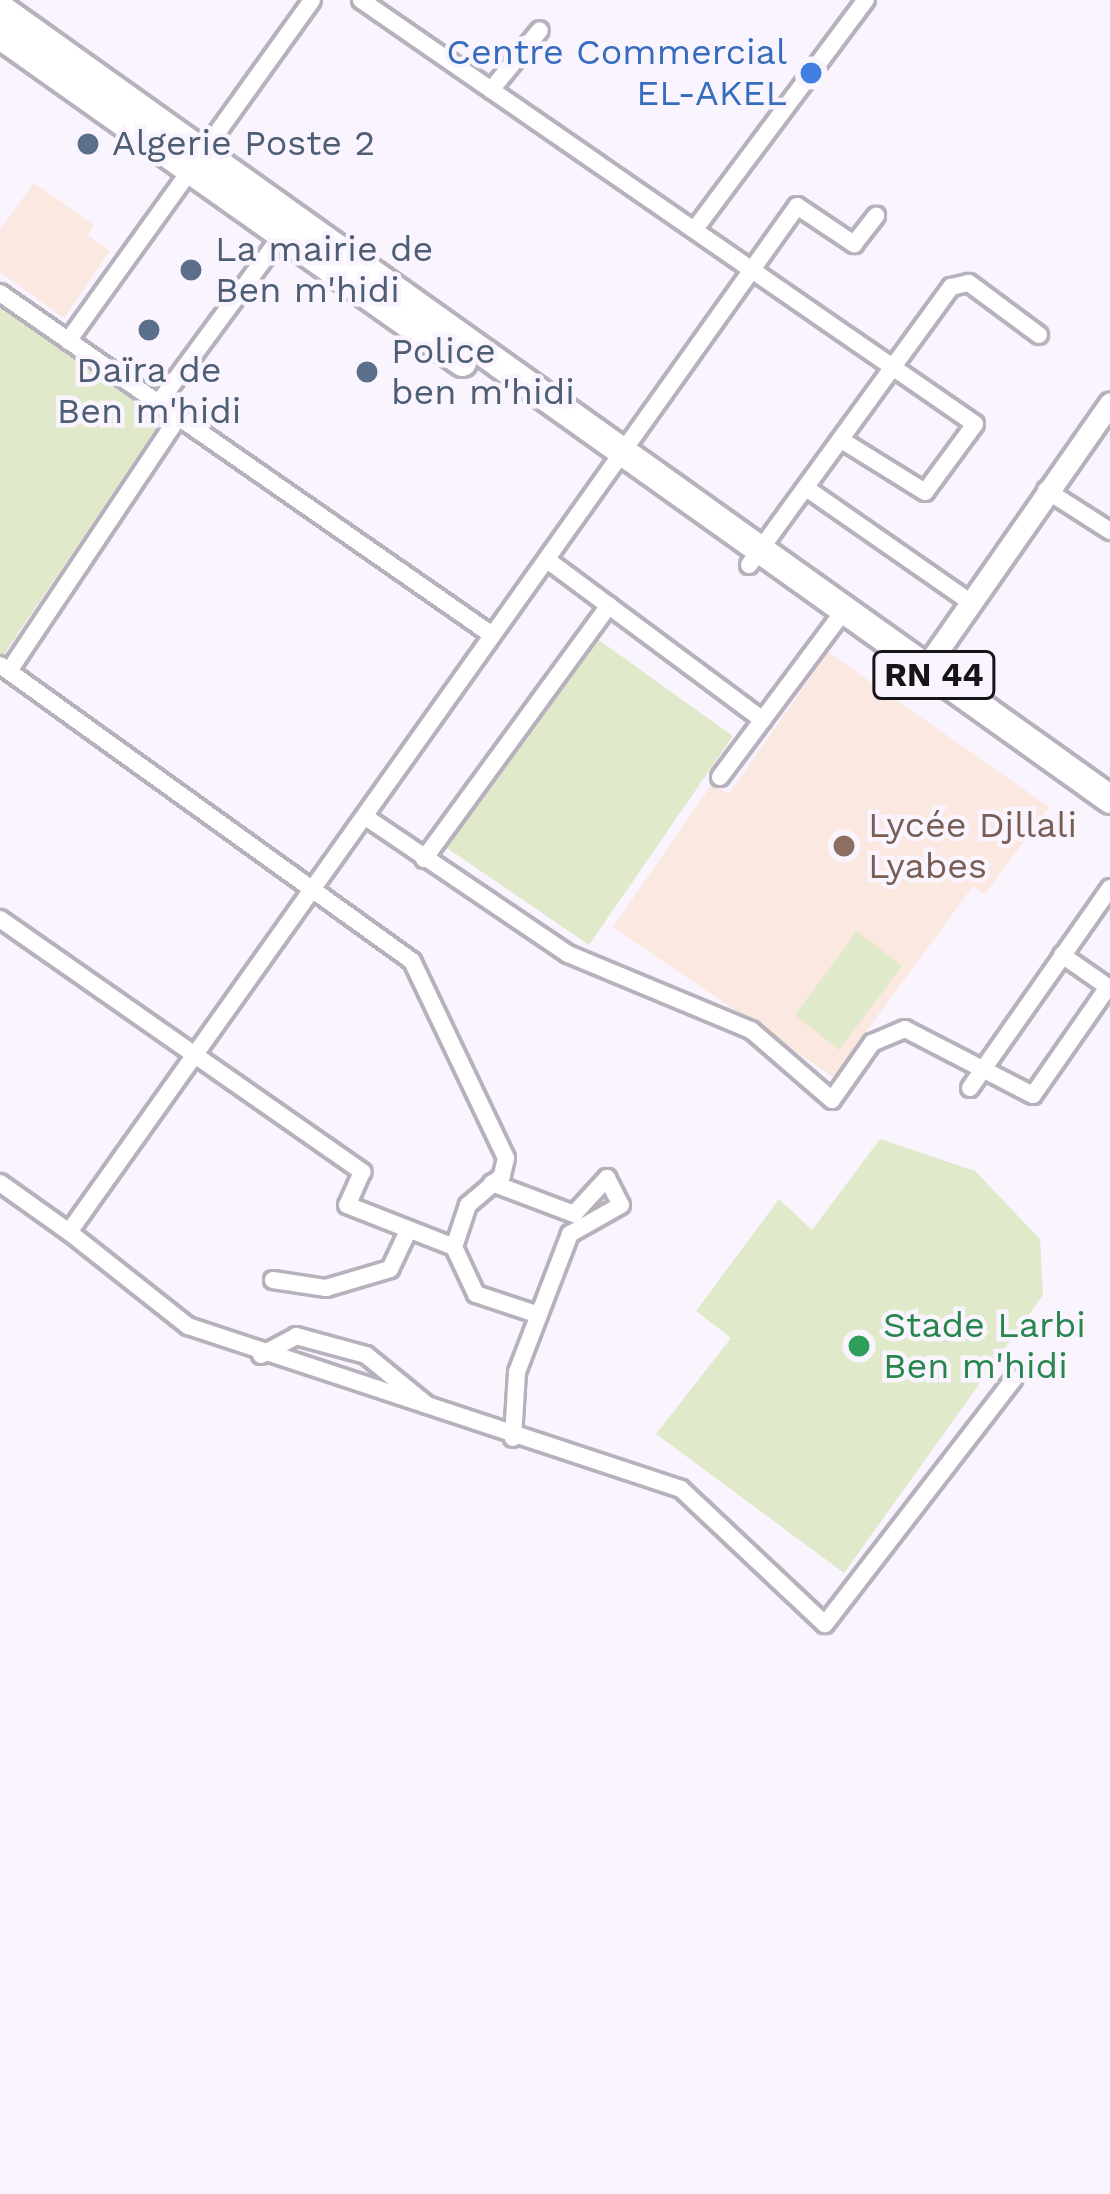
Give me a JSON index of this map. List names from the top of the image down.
{
  "streets": {
    "main road": ["RN 44"]
  },
  "places": [
    "Centre Commercial EL-AKEL",
    "Algerie Poste 2",
    "La mairie de Ben m'hidi",
    "Daïra de Ben m'hidi",
    "Police ben m'hidi",
    "Lycée Djllali Lyabes",
    "Stade Larbi Ben m'hidi"
  ]
}
